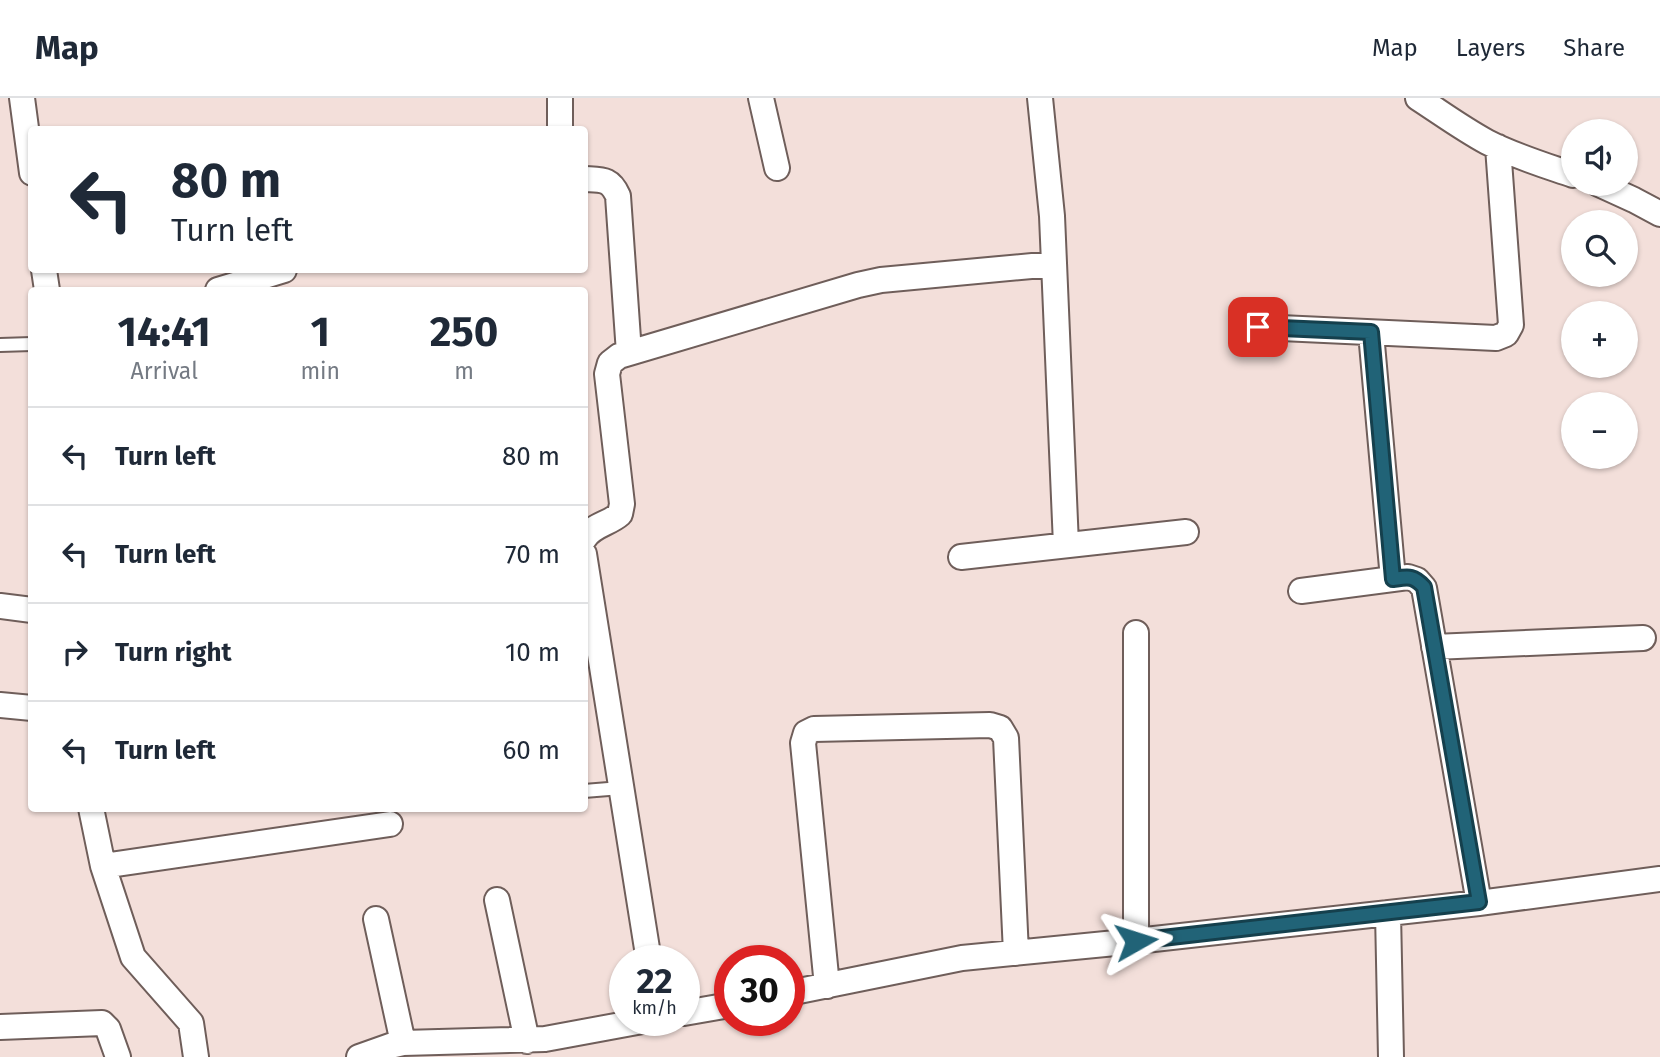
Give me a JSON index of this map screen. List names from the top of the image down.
{
  "page": {
    "header": "Map",
    "nav": ["Map", "Layers", "Share"],
    "map_buttons": ["+", "−"],
    "turn": ["80 m", "Turn left"],
    "eta": [
      "14:41",
      "Arrival",
      "1",
      "min",
      "250",
      "m"
    ],
    "list": [
      {
        "name": "Turn left",
        "value": "80 m"
      },
      {
        "name": "Turn left",
        "value": "70 m"
      },
      {
        "name": "Turn right",
        "value": "10 m"
      },
      {
        "name": "Turn left",
        "value": "60 m"
      }
    ],
    "speed": "22 km/h",
    "limit": "30"
  }
}
